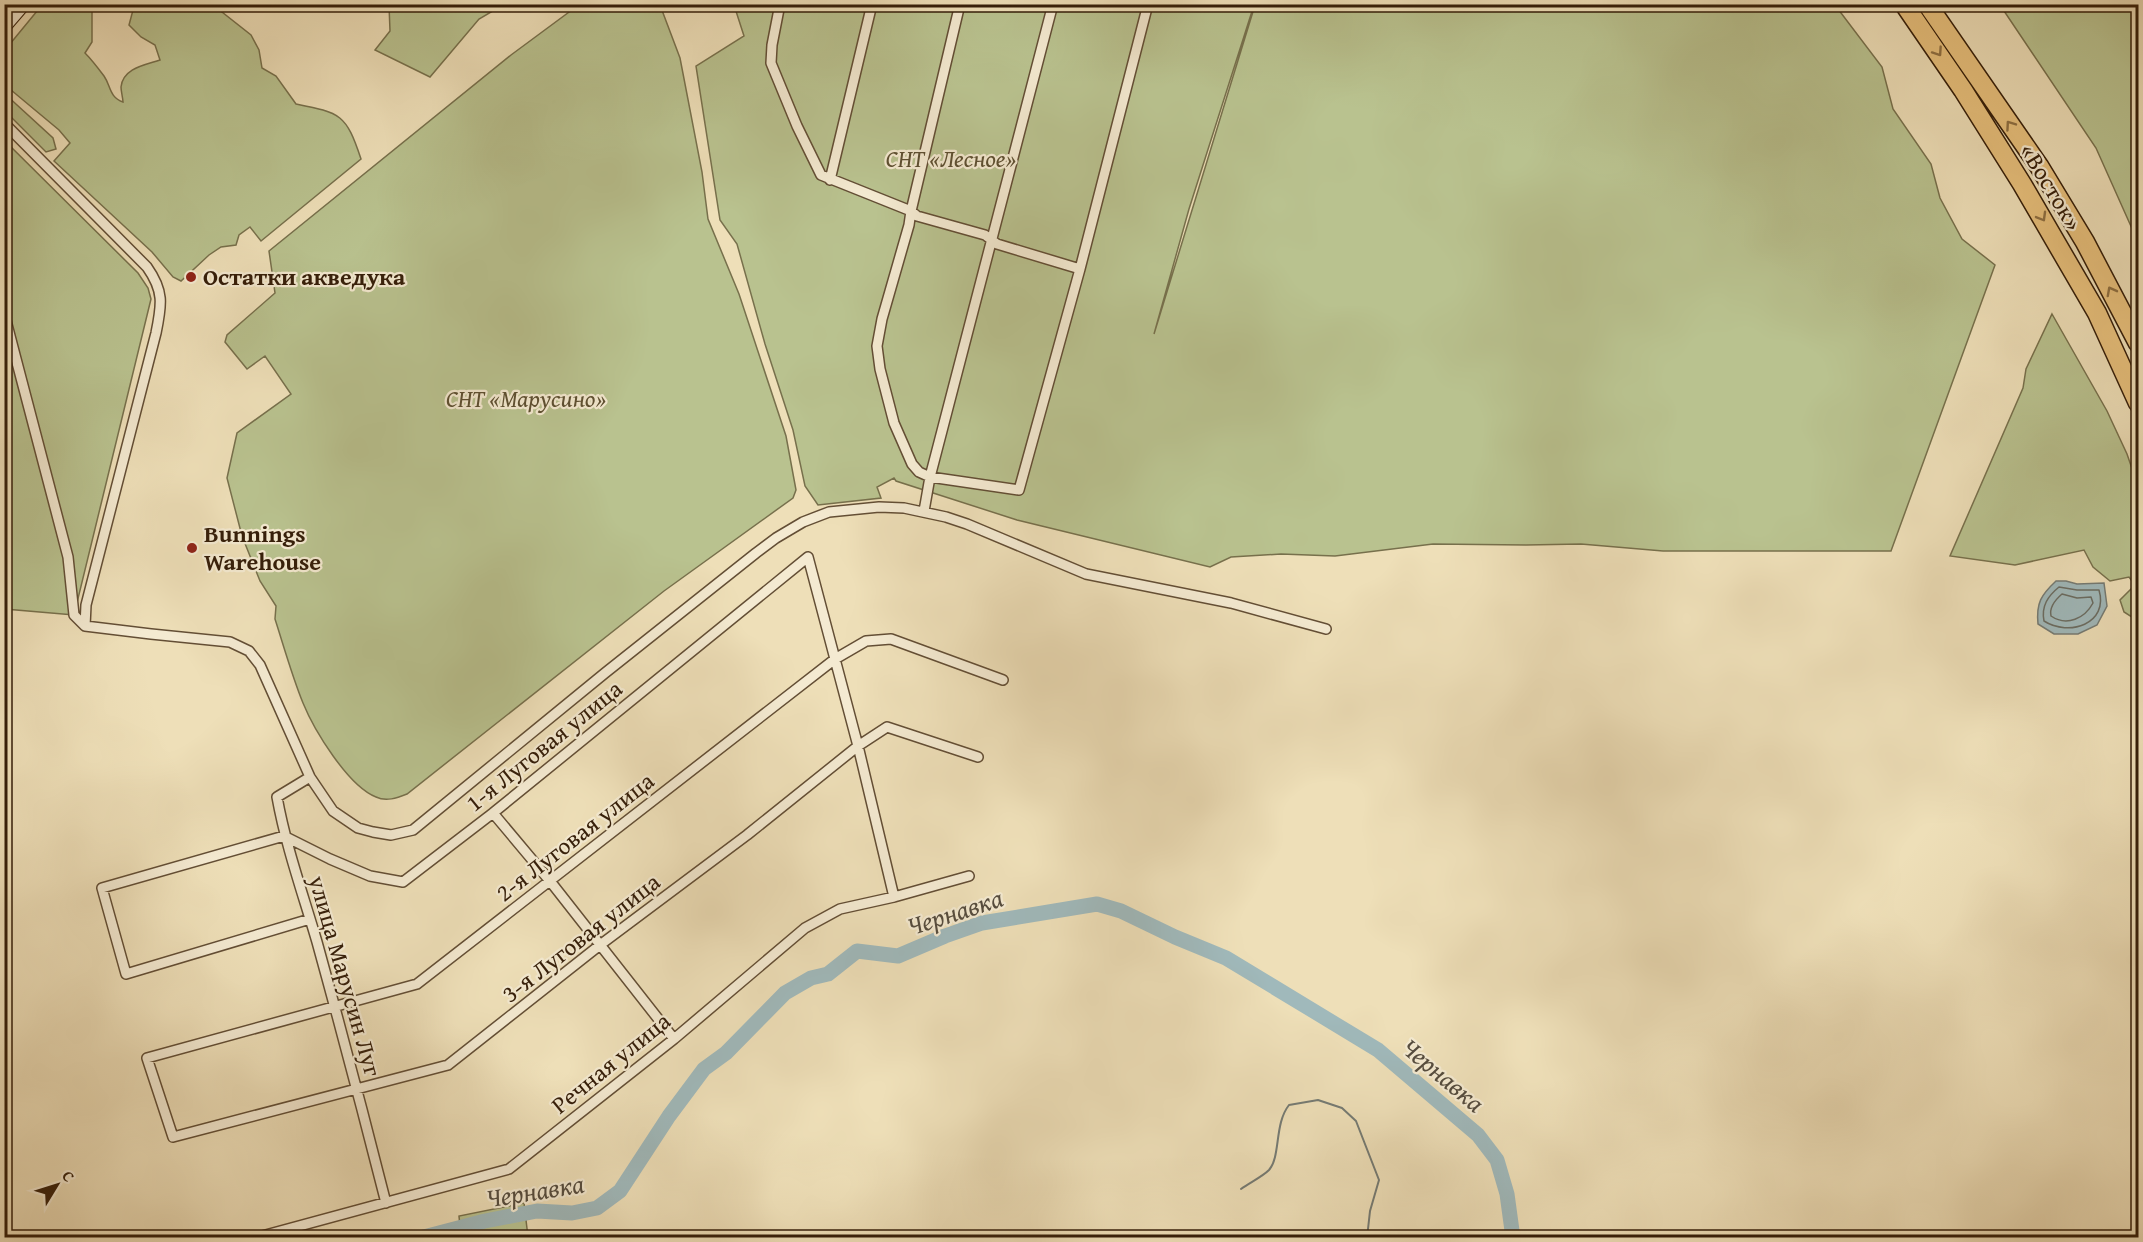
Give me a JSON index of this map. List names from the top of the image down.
{
  "streets": {
    "highway": ["«Восток»"],
    "street": [
      "1-я Луговая улица",
      "2-я Луговая улица",
      "3-я Луговая улица",
      "улица Марусин Луг",
      "Речная улица"
    ]
  },
  "crossings": [
    ["1-я Луговая улица", "2-я Луговая улица"],
    ["1-я Луговая улица", "улица Марусин Луг"],
    ["2-я Луговая улица", "3-я Луговая улица"],
    ["2-я Луговая улица", "улица Марусин Луг"],
    ["3-я Луговая улица", "улица Марусин Луг"],
    ["улица Марусин Луг", "Речная улица"]
  ],
  "water": ["Чернавка"],
  "parks": ["СНТ «Лесное»", "СНТ «Марусино»"],
  "places": ["Остатки акведука", "Bunnings Warehouse"],
  "north": "top right"
}
